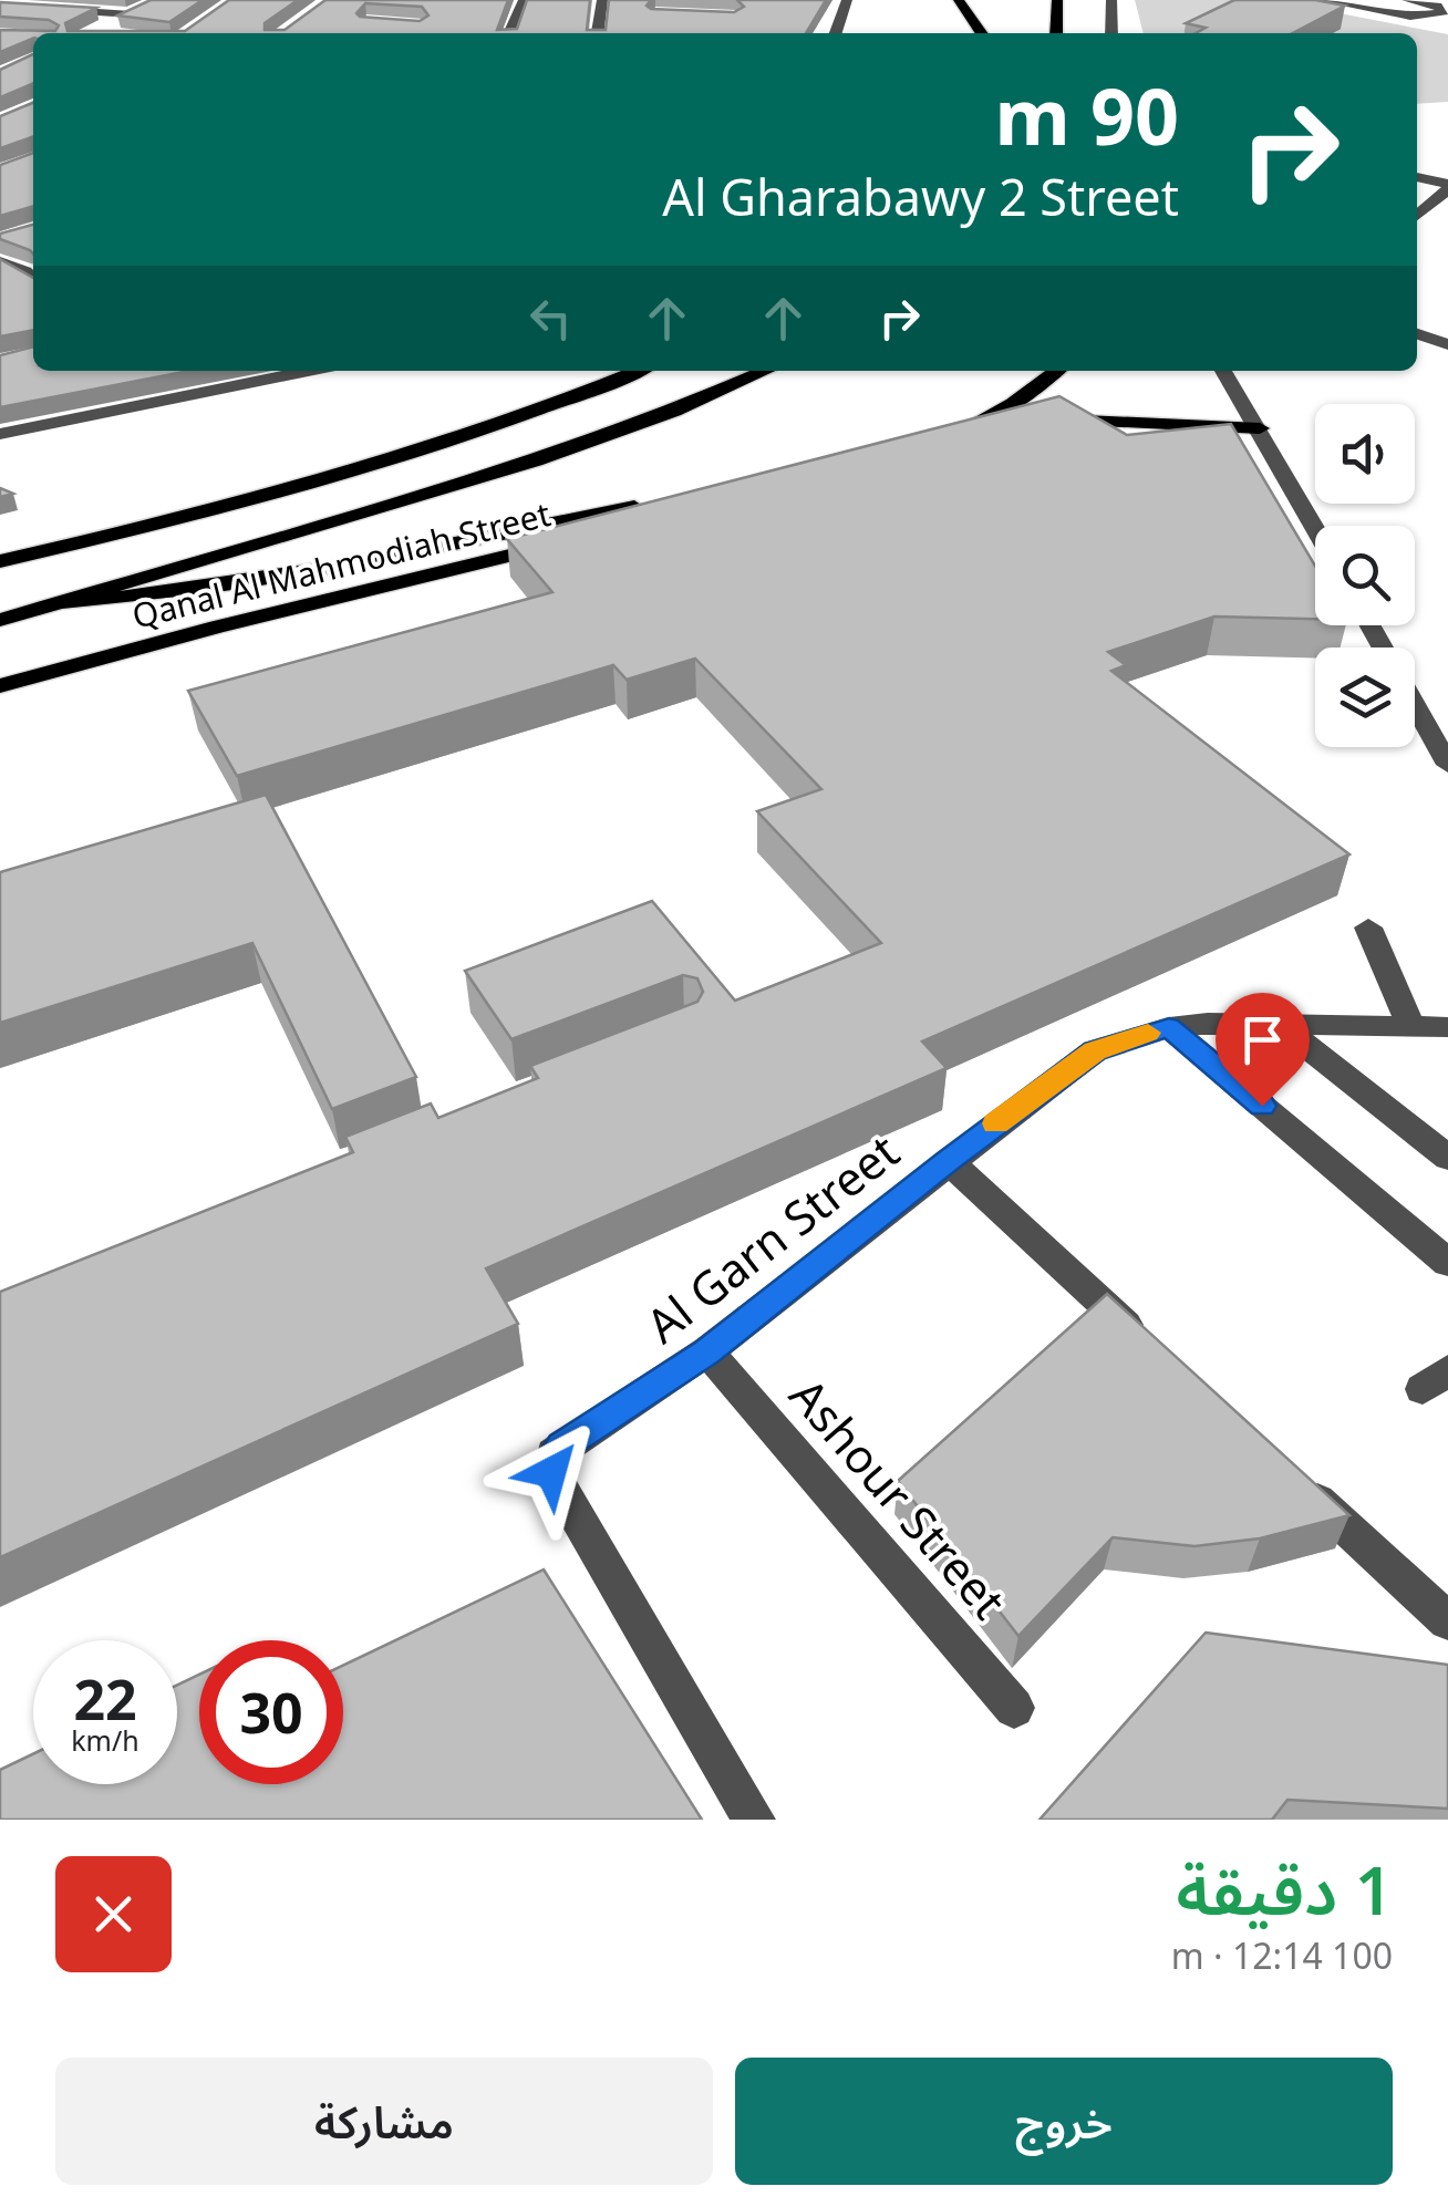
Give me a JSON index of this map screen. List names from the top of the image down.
{
  "streets": {
    "main road": ["Qanal Al Mahmodiah Street"],
    "street": ["Al Garn Street", "Ashour Street"]
  },
  "crossings": [
    ["Al Garn Street", "Ashour Street"]
  ],
  "page": {
    "turn": ["90 m", "Al Gharabawy 2 Street"],
    "speed": "22 km/h",
    "limit": "30",
    "heading": ["1 دقيقة", "100 m · 12:14"],
    "buttons": ["خروج", "مشاركة"]
  }
}
